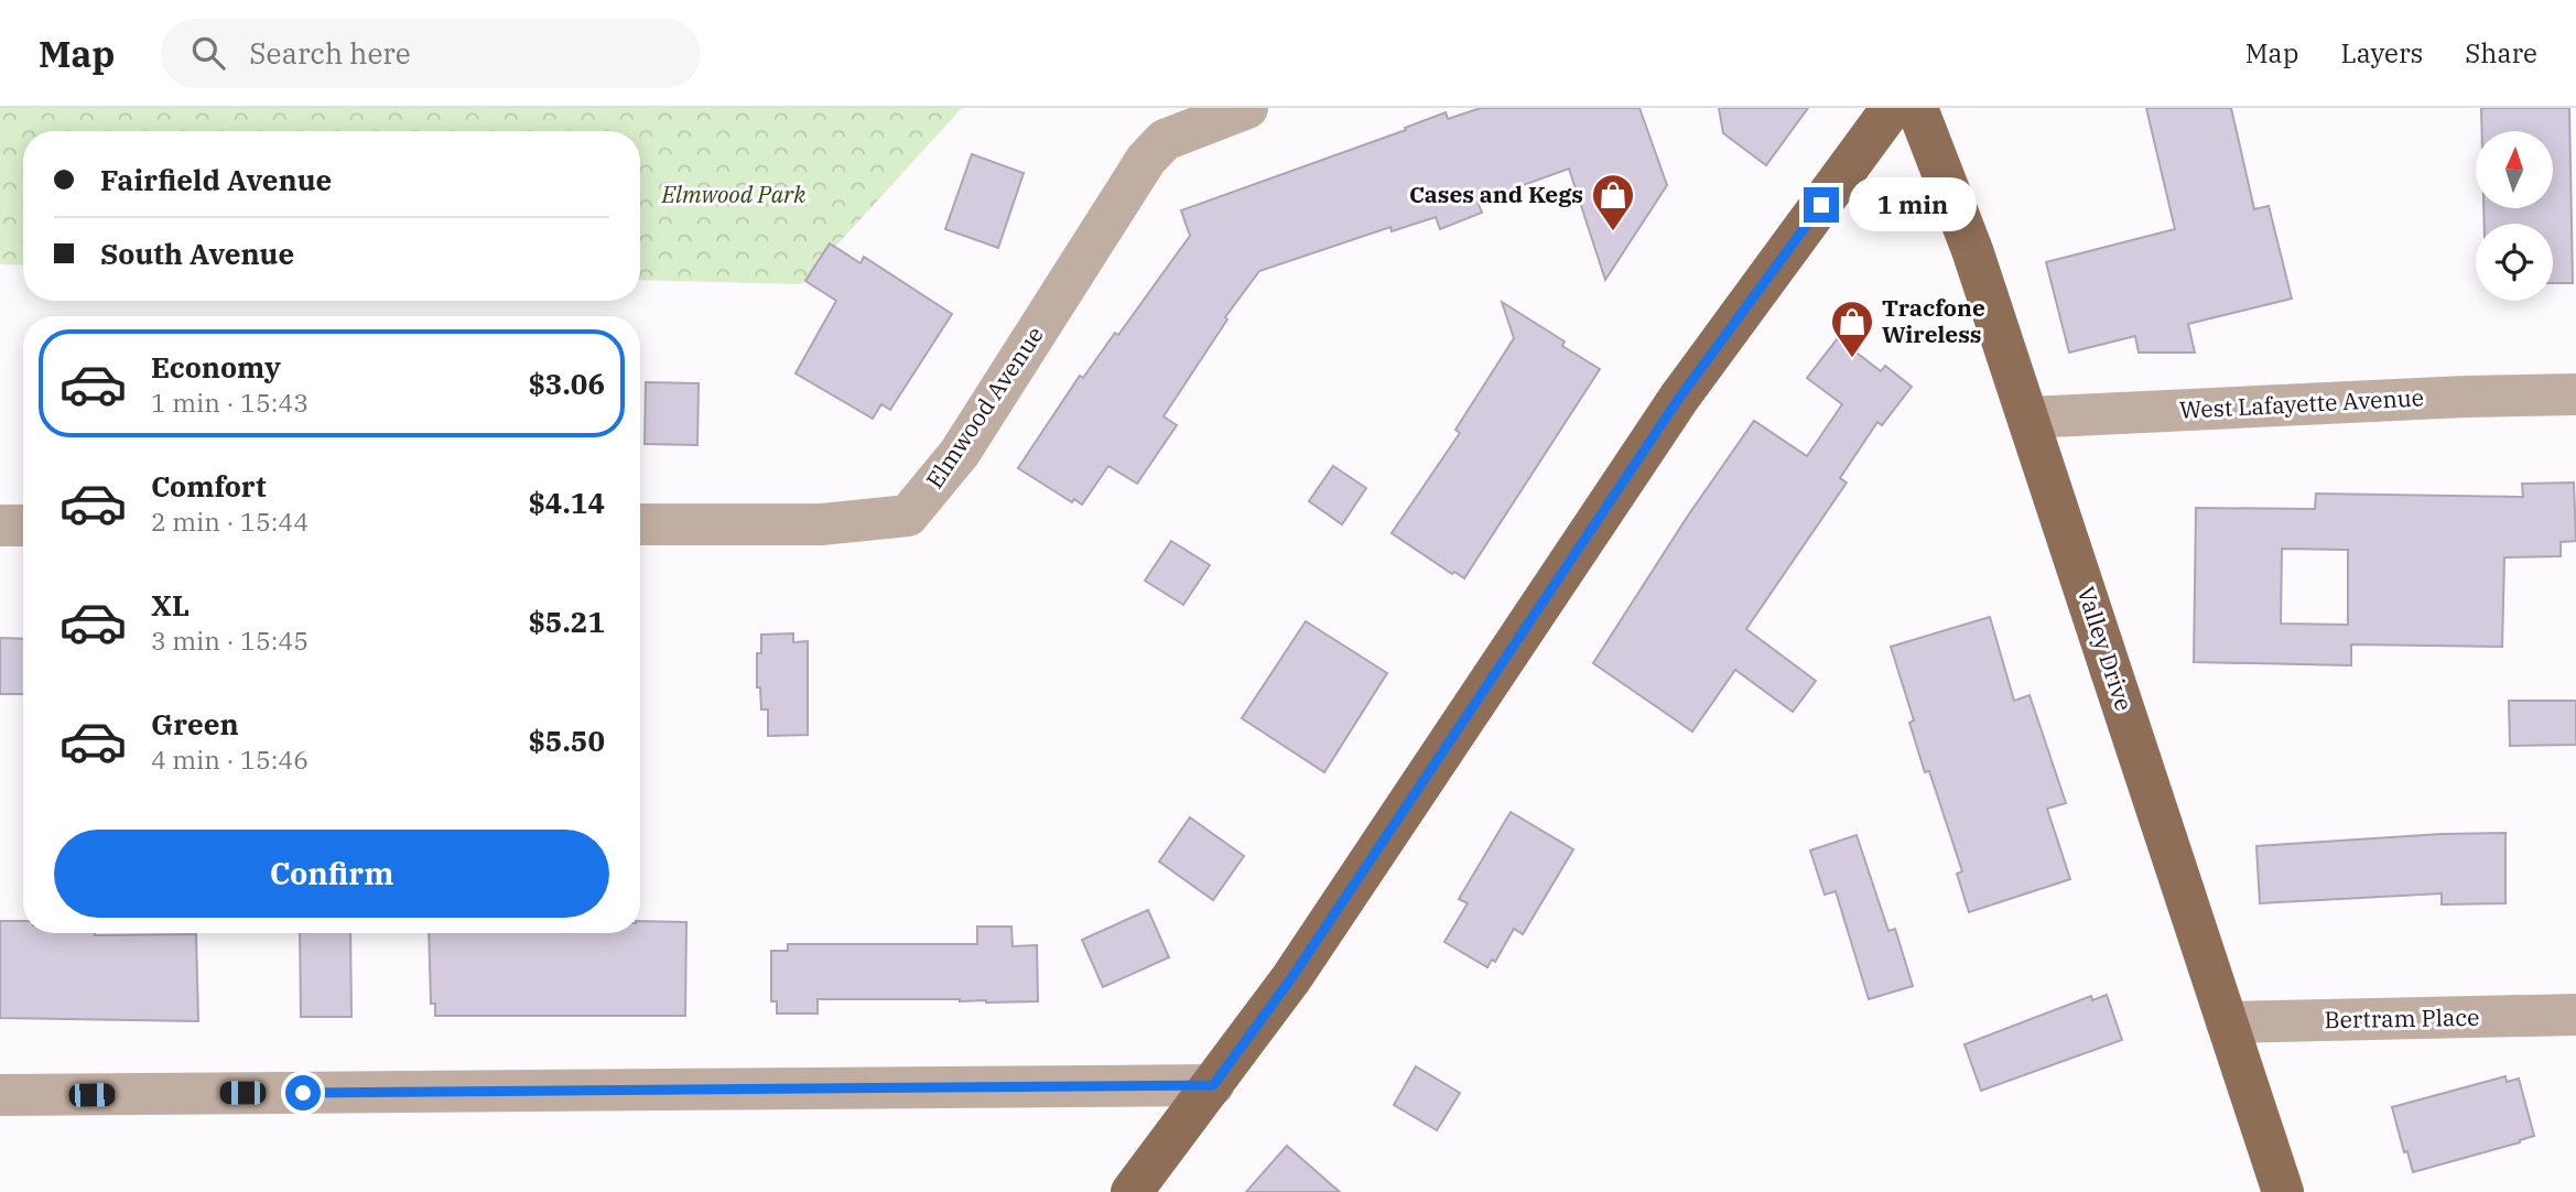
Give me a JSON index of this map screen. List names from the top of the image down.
{
  "streets": {
    "main road": ["Valley Drive"],
    "street": ["West Lafayette Avenue", "Elmwood Avenue", "Bertram Place"]
  },
  "crossings": [
    ["West Lafayette Avenue", "Valley Drive"],
    ["Valley Drive", "Bertram Place"]
  ],
  "parks": ["Elmwood Park"],
  "places": {
    "shop": ["Cases and Kegs", "Tracfone Wireless"]
  },
  "north": "top",
  "page": {
    "header": "Map",
    "search": "Search here",
    "nav": ["Map", "Layers", "Share"],
    "banner": ["Fairfield Avenue", "South Avenue"],
    "bubble": "1 min",
    "list": [
      {
        "name": "Economy",
        "note": "1 min · 15:43",
        "value": "$3.06"
      },
      {
        "name": "Comfort",
        "note": "2 min · 15:44",
        "value": "$4.14"
      },
      {
        "name": "XL",
        "note": "3 min · 15:45",
        "value": "$5.21"
      },
      {
        "name": "Green",
        "note": "4 min · 15:46",
        "value": "$5.50"
      }
    ],
    "buttons": "Confirm"
  }
}
